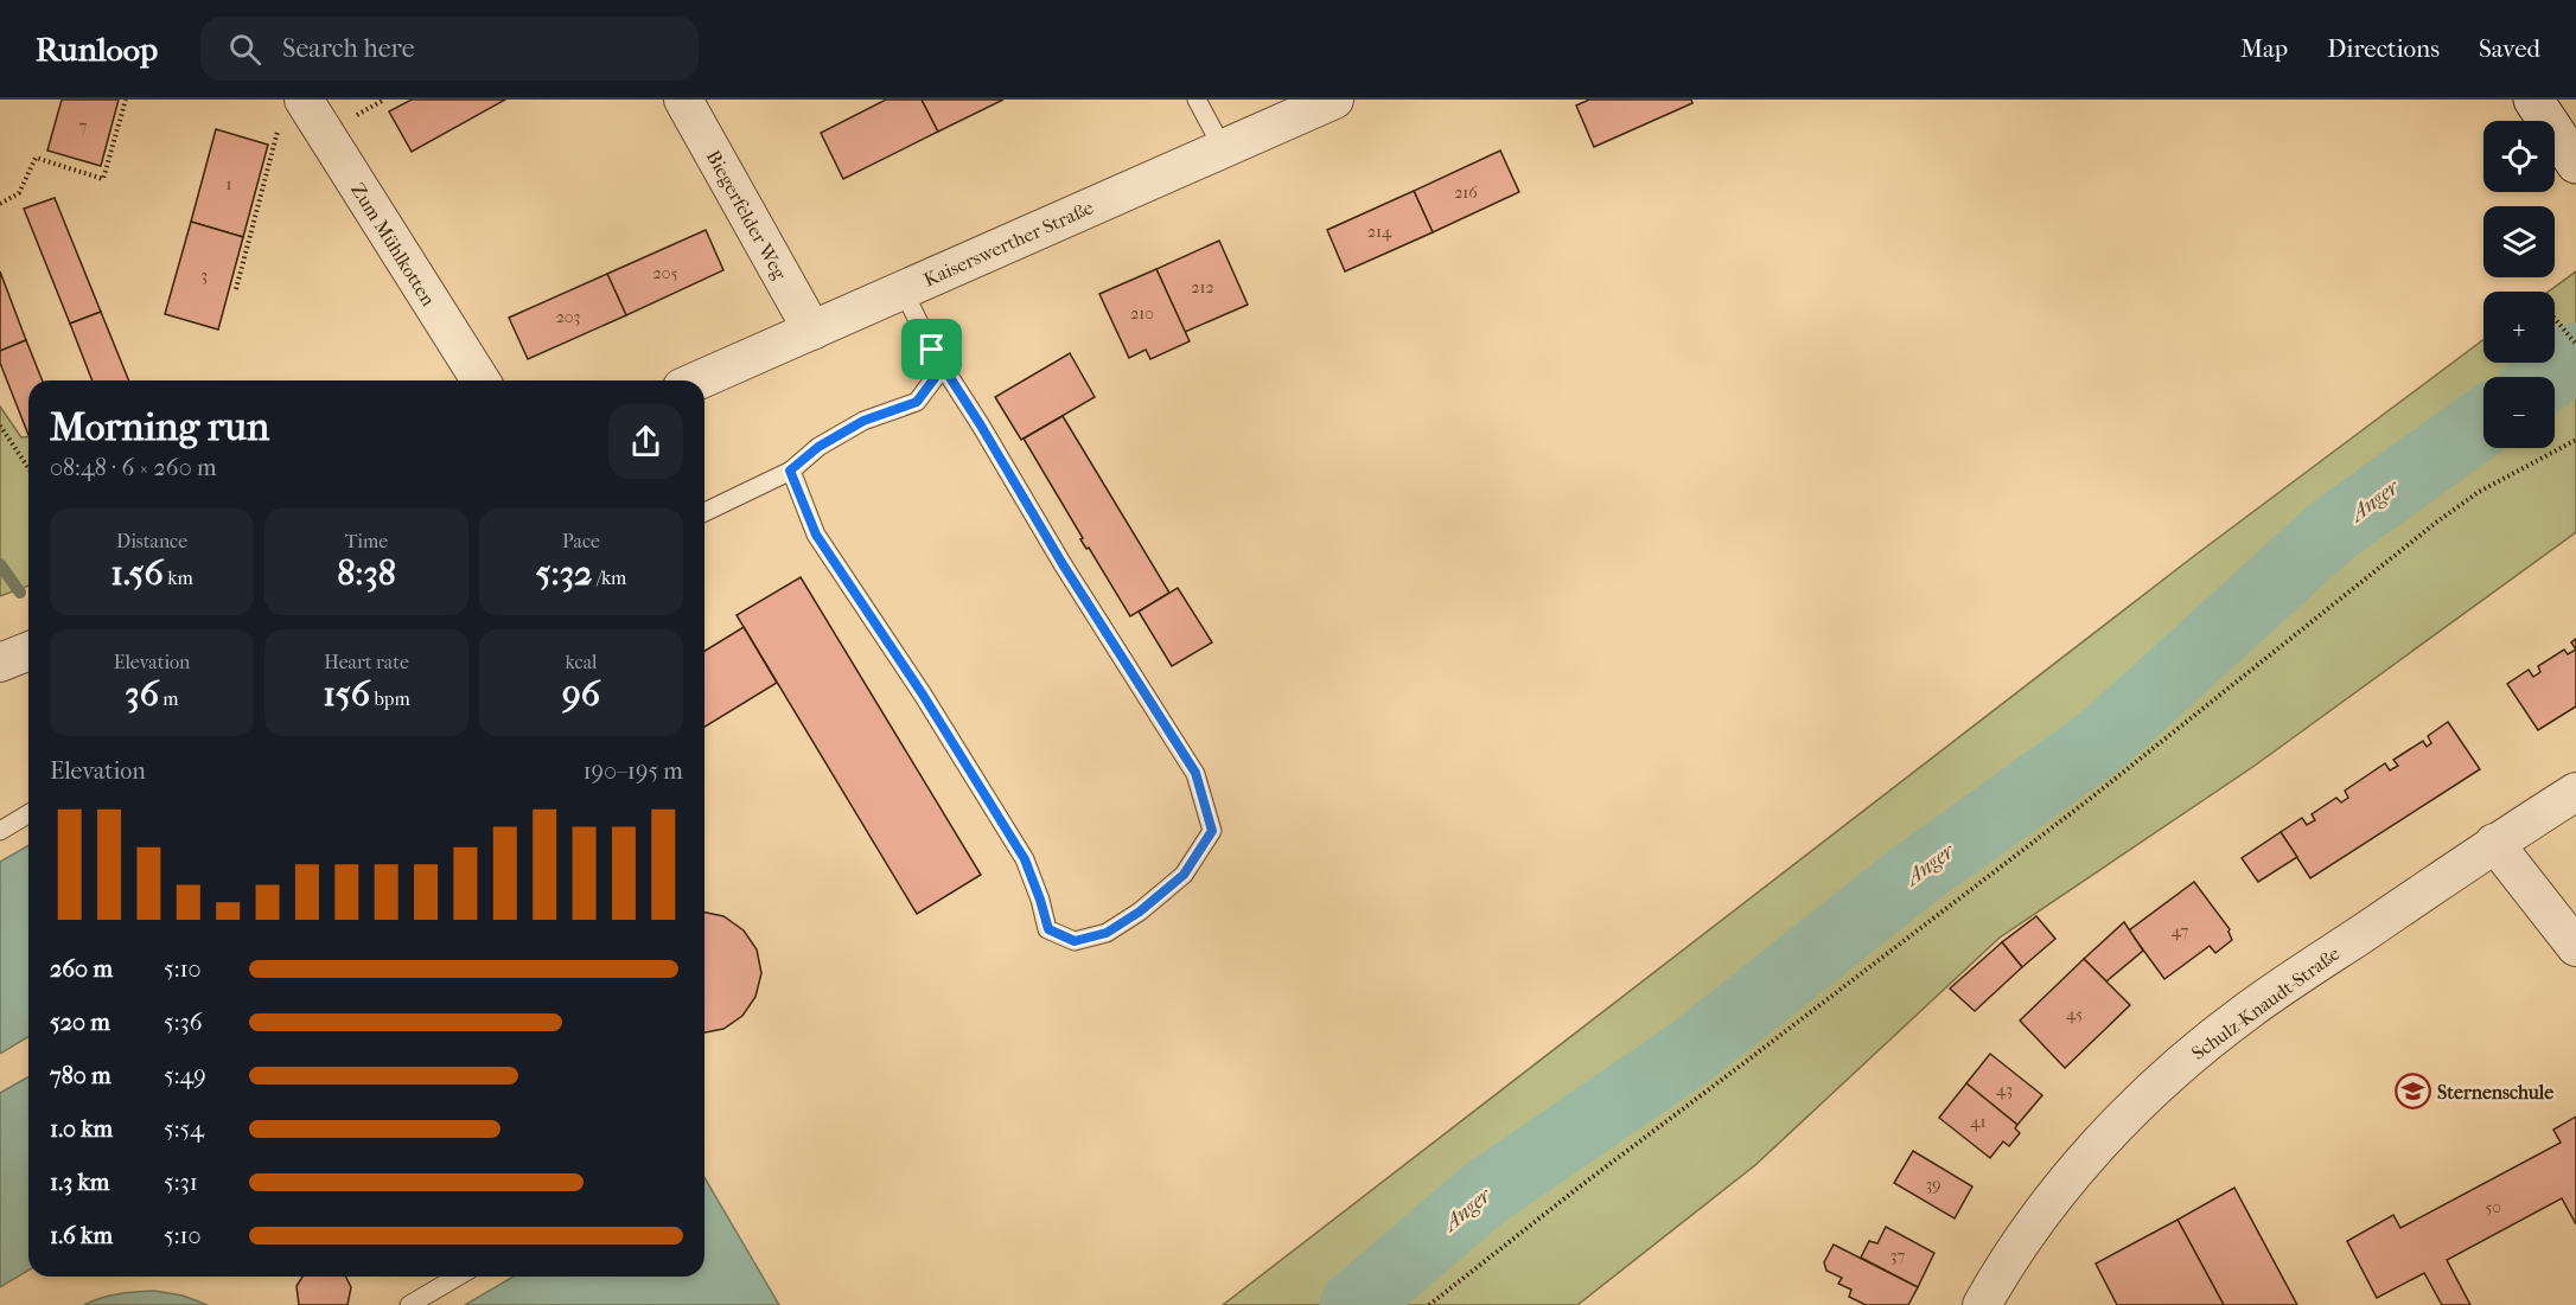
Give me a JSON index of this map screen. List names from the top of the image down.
{
  "streets": {
    "street": [
      "Biegerfelder Weg",
      "Kaiserswerther Straße",
      "Zum Mühlkotten",
      "Schulz-Knaudt-Straße"
    ]
  },
  "crossings": [
    ["Biegerfelder Weg", "Kaiserswerther Straße"]
  ],
  "water": ["Anger"],
  "places": {
    "school or university": ["Sternenschule"]
  },
  "house_numbers": [
    "7",
    "1",
    "216",
    "214",
    "205",
    "3",
    "212",
    "210",
    "203",
    "47",
    "45",
    "43",
    "41",
    "39",
    "50",
    "37"
  ],
  "page": {
    "header": "Runloop",
    "search": "Search here",
    "nav": ["Map", "Directions", "Saved"],
    "map_buttons": ["+", "−"],
    "heading": ["Morning run", "08:48 · 6 × 260 m"],
    "stats": [
      ["Distance", "1.56 km"],
      ["Time", "8:38"],
      ["Pace", "5:32 /km"],
      ["Elevation", "36 m"],
      ["Heart rate", "156 bpm"],
      ["kcal", "96"]
    ],
    "chart": ["Elevation", "190–195 m"],
    "list": [
      {
        "name": "260 m",
        "note": "5:10"
      },
      {
        "name": "520 m",
        "note": "5:36"
      },
      {
        "name": "780 m",
        "note": "5:49"
      },
      {
        "name": "1.0 km",
        "note": "5:54"
      },
      {
        "name": "1.3 km",
        "note": "5:31"
      },
      {
        "name": "1.6 km",
        "note": "5:10"
      }
    ]
  }
}
